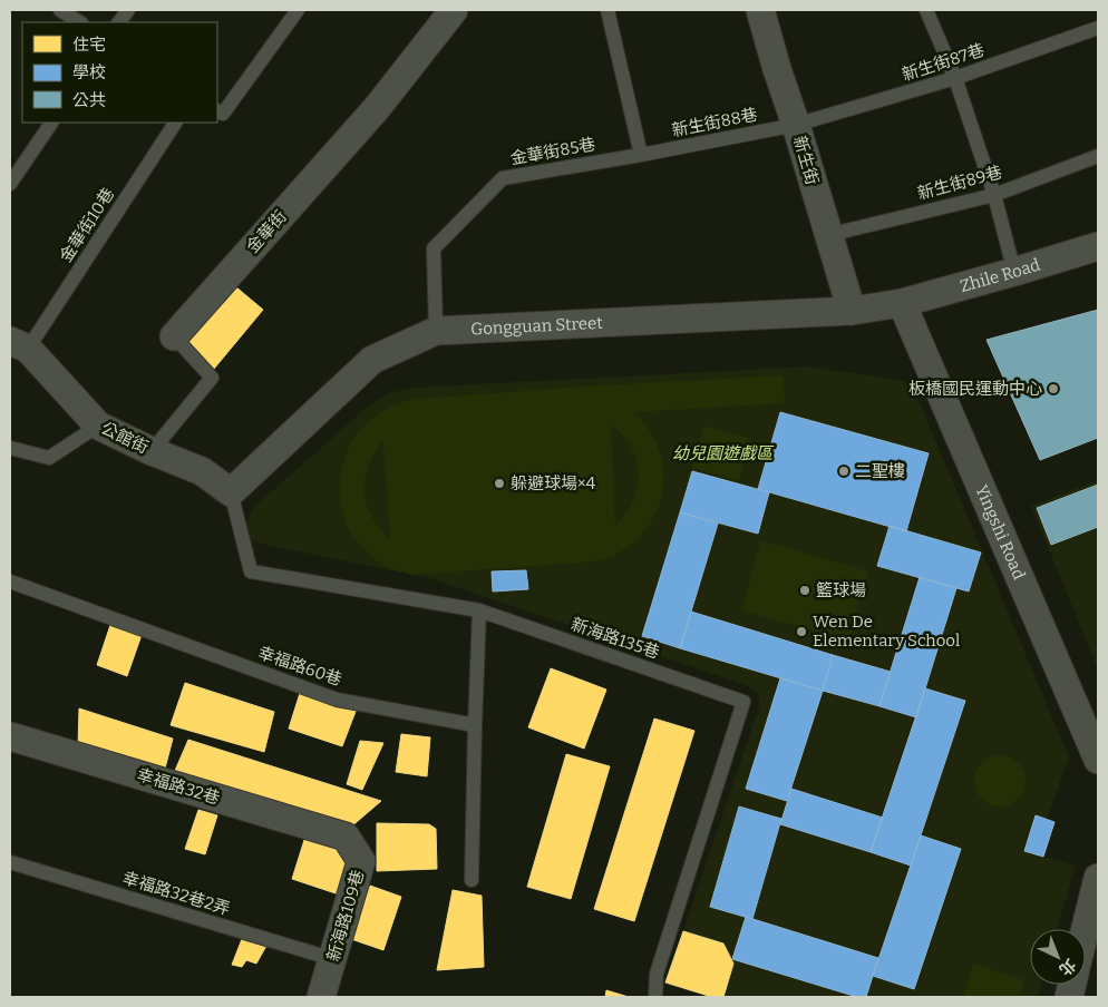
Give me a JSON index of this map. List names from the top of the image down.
{
  "streets": {
    "street": [
      "新生街",
      "金華街",
      "Zhile Road",
      "Gongguan Street",
      "公館街",
      "Yingshi Road",
      "幸福路32巷",
      "新海路109巷"
    ],
    "lane": [
      "新生街87巷",
      "新生街88巷",
      "金華街85巷",
      "新生街89巷",
      "金華街10巷",
      "新海路135巷",
      "幸福路60巷",
      "幸福路32巷2弄"
    ]
  },
  "crossings": [
    ["新生街87巷", "新生街88巷"],
    ["新生街87巷", "新生街"],
    ["新生街88巷", "金華街85巷"],
    ["新生街88巷", "新生街"],
    ["金華街85巷", "Gongguan Street"],
    ["新生街", "新生街89巷"],
    ["新生街", "Gongguan Street"],
    ["金華街10巷", "公館街"],
    ["金華街", "公館街"],
    ["Zhile Road", "Gongguan Street"],
    ["Zhile Road", "Yingshi Road"],
    ["Gongguan Street", "公館街"],
    ["Gongguan Street", "Yingshi Road"],
    ["Gongguan Street", "新海路135巷"],
    ["公館街", "新海路135巷"],
    ["幸福路32巷", "新海路109巷"],
    ["幸福路32巷2弄", "新海路109巷"]
  ],
  "parks": ["幼兒園遊戲區"],
  "places": [
    "板橋國民運動中心",
    "二聖樓",
    "躲避球場×4",
    "籃球場",
    "Wen De Elementary School"
  ],
  "legend": ["住宅", "學校", "公共"],
  "north": "bottom right"
}
